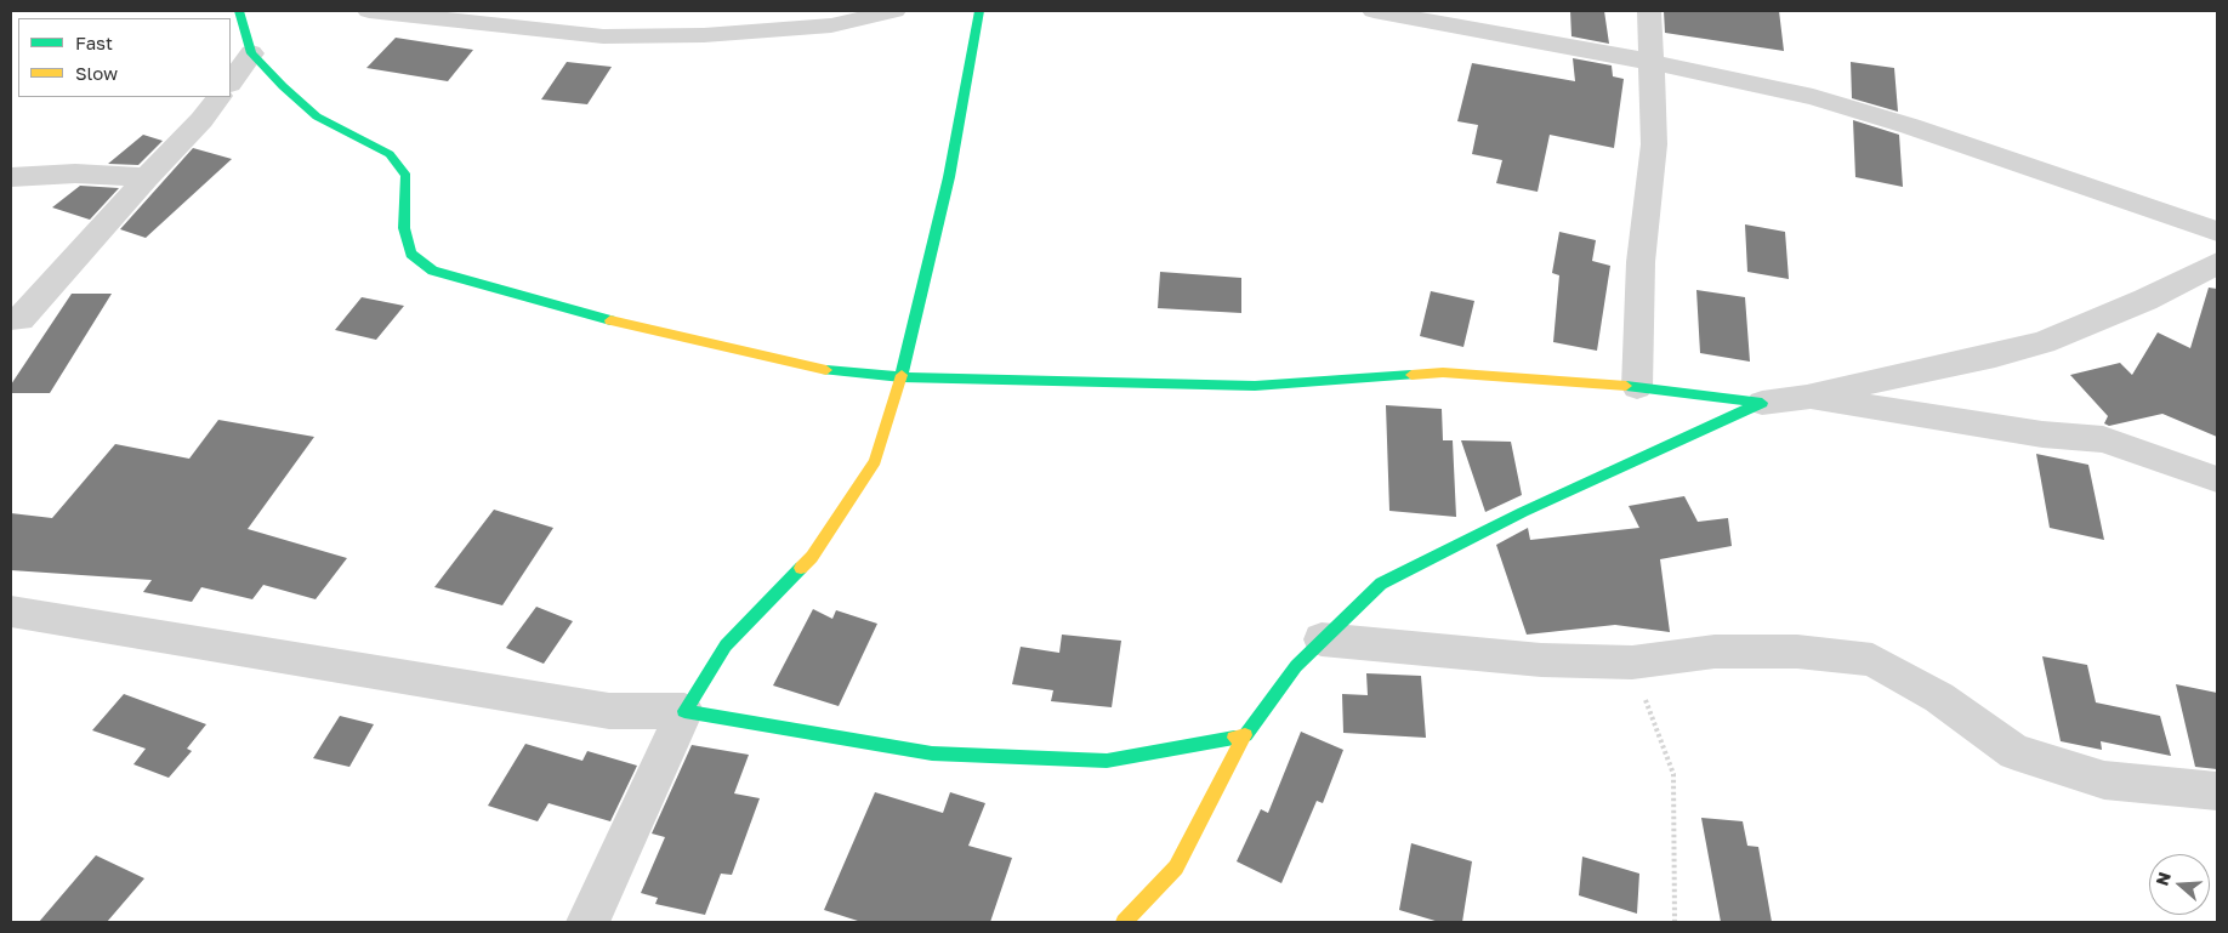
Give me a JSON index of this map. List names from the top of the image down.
{
  "legend": ["Fast", "Slow"],
  "north": "left"
}
